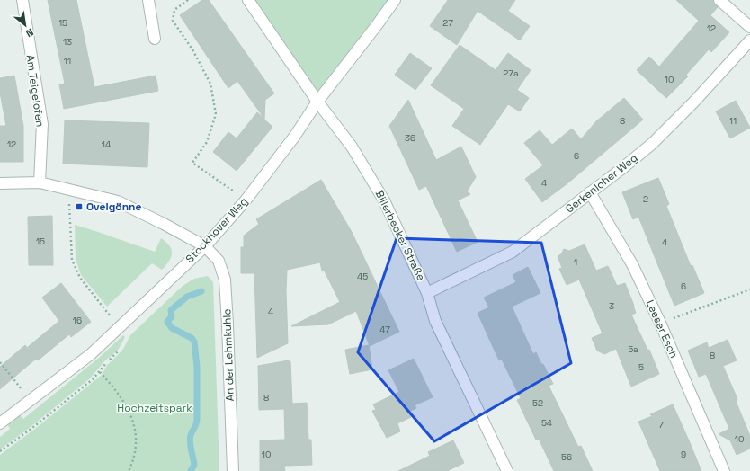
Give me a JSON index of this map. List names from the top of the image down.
{
  "streets": {
    "street": [
      "Am Teigelofen",
      "Gerkenloher Weg",
      "Stockhover Weg",
      "Billerbecker Straße",
      "Leeser Esch",
      "An der Lehmkuhle"
    ]
  },
  "crossings": [
    ["Gerkenloher Weg", "Billerbecker Straße"],
    ["Gerkenloher Weg", "Leeser Esch"],
    ["Stockhover Weg", "Billerbecker Straße"],
    ["Stockhover Weg", "An der Lehmkuhle"]
  ],
  "parks": ["Hochzeitspark"],
  "places": {
    "transit": ["Ovelgönne"]
  },
  "house_numbers": [
    "15",
    "27",
    "12",
    "13",
    "11",
    "27a",
    "10",
    "8",
    "11",
    "36",
    "12",
    "14",
    "6",
    "4",
    "2",
    "15",
    "4",
    "1",
    "45",
    "6",
    "3",
    "4",
    "16",
    "47",
    "5a",
    "8",
    "5",
    "8",
    "52",
    "54",
    "7",
    "10",
    "10",
    "9",
    "56"
  ],
  "north": "bottom right"
}
